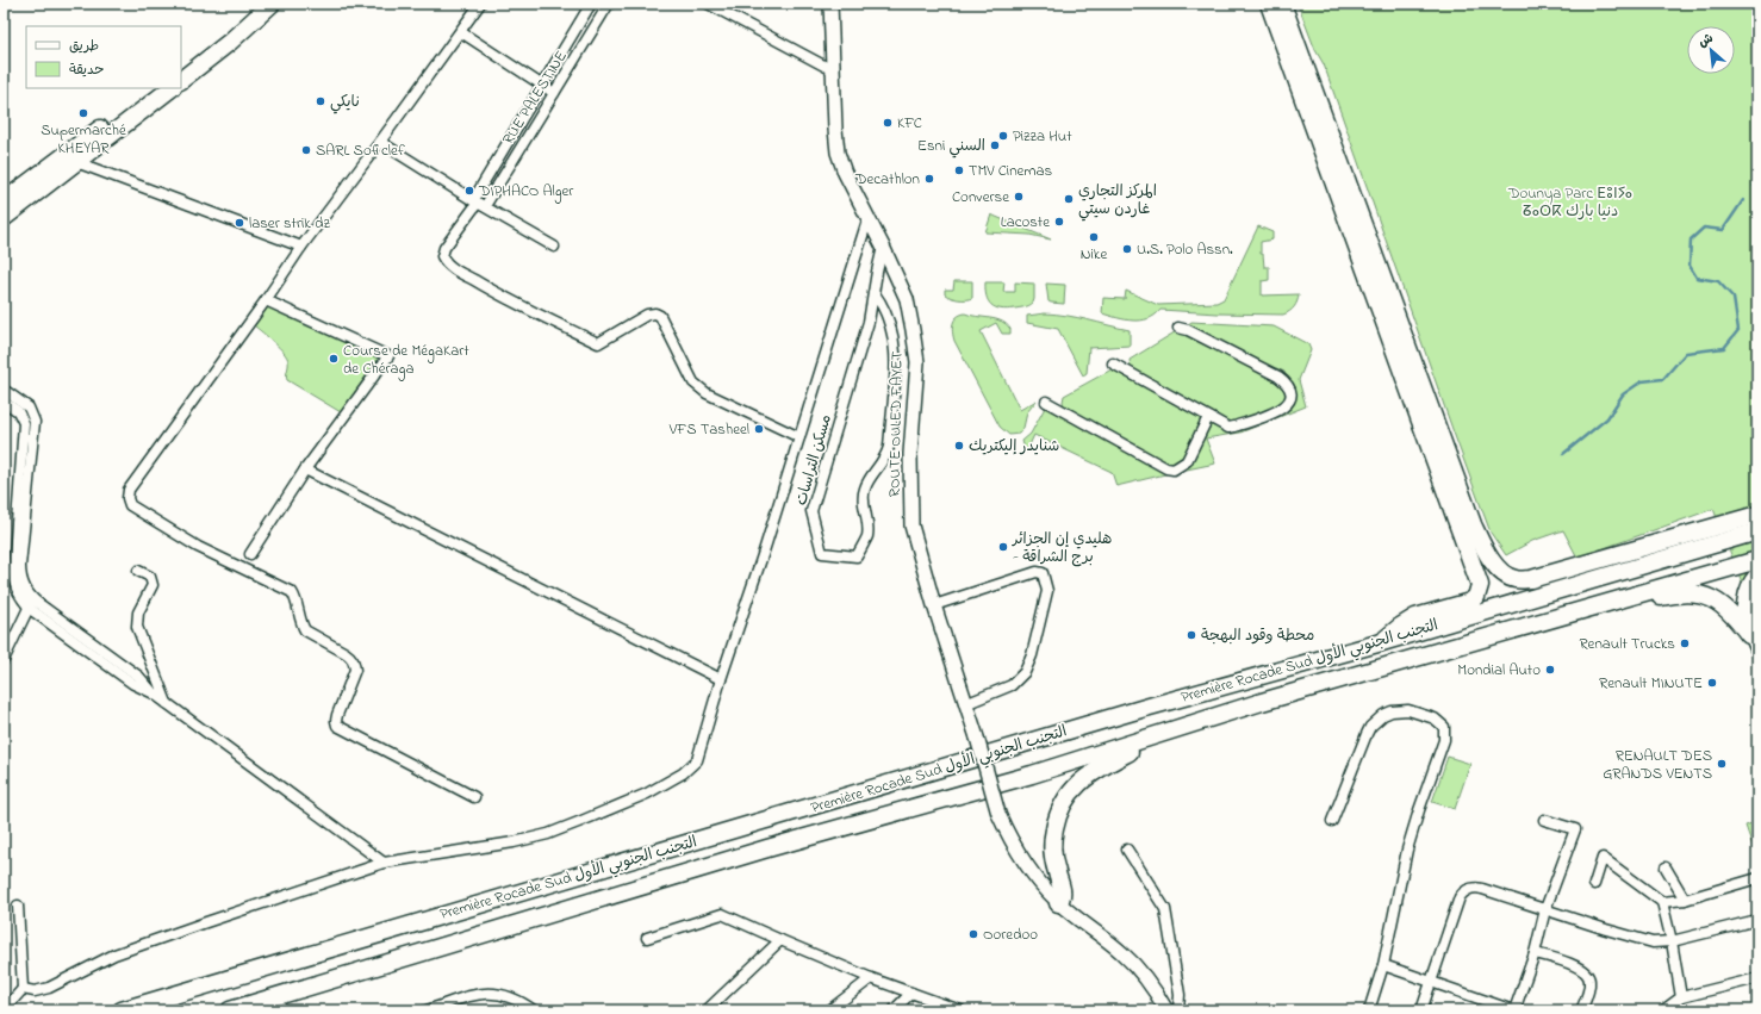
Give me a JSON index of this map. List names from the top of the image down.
{
  "streets": {
    "highway": ["Première Rocade Sud التجنب الجنوبي الأول"],
    "main road": ["ROUTE OULED FAYET"],
    "street": ["RUE PALESTINE", "مسكن التراسات"]
  },
  "crossings": [
    ["ROUTE OULED FAYET", "مسكن التراسات"]
  ],
  "parks": ["Dounya Parc ⴹⵓⵏⵢⴰ ⵒⴰⵔⴽ دنيا بارك"],
  "places": [
    "نايكي",
    "Supermarché KHEYAR",
    "KFC",
    "Pizza Hut",
    "Esni السني",
    "SARL Soficlef",
    "TMV Cinemas",
    "Decathlon",
    "DIPHACO Alger",
    "Converse",
    "المركز التجاري غاردن سيتي",
    "Lacoste",
    "laser strik dz",
    "Nike",
    "U.S. Polo Assn.",
    "Course de MégaKart de Chéraga",
    "VFS Tasheel",
    "شنايدر إليكتريك",
    "هليدي إن الجزائر - برج الشراقة",
    "محطة وقود البهجة",
    "Renault Trucks",
    "Mondial Auto",
    "Renault MINUTE",
    "RENAULT DES GRANDS VENTS",
    "Ooredoo"
  ],
  "legend": ["طريق", "حديقة"],
  "north": "top left"
}
